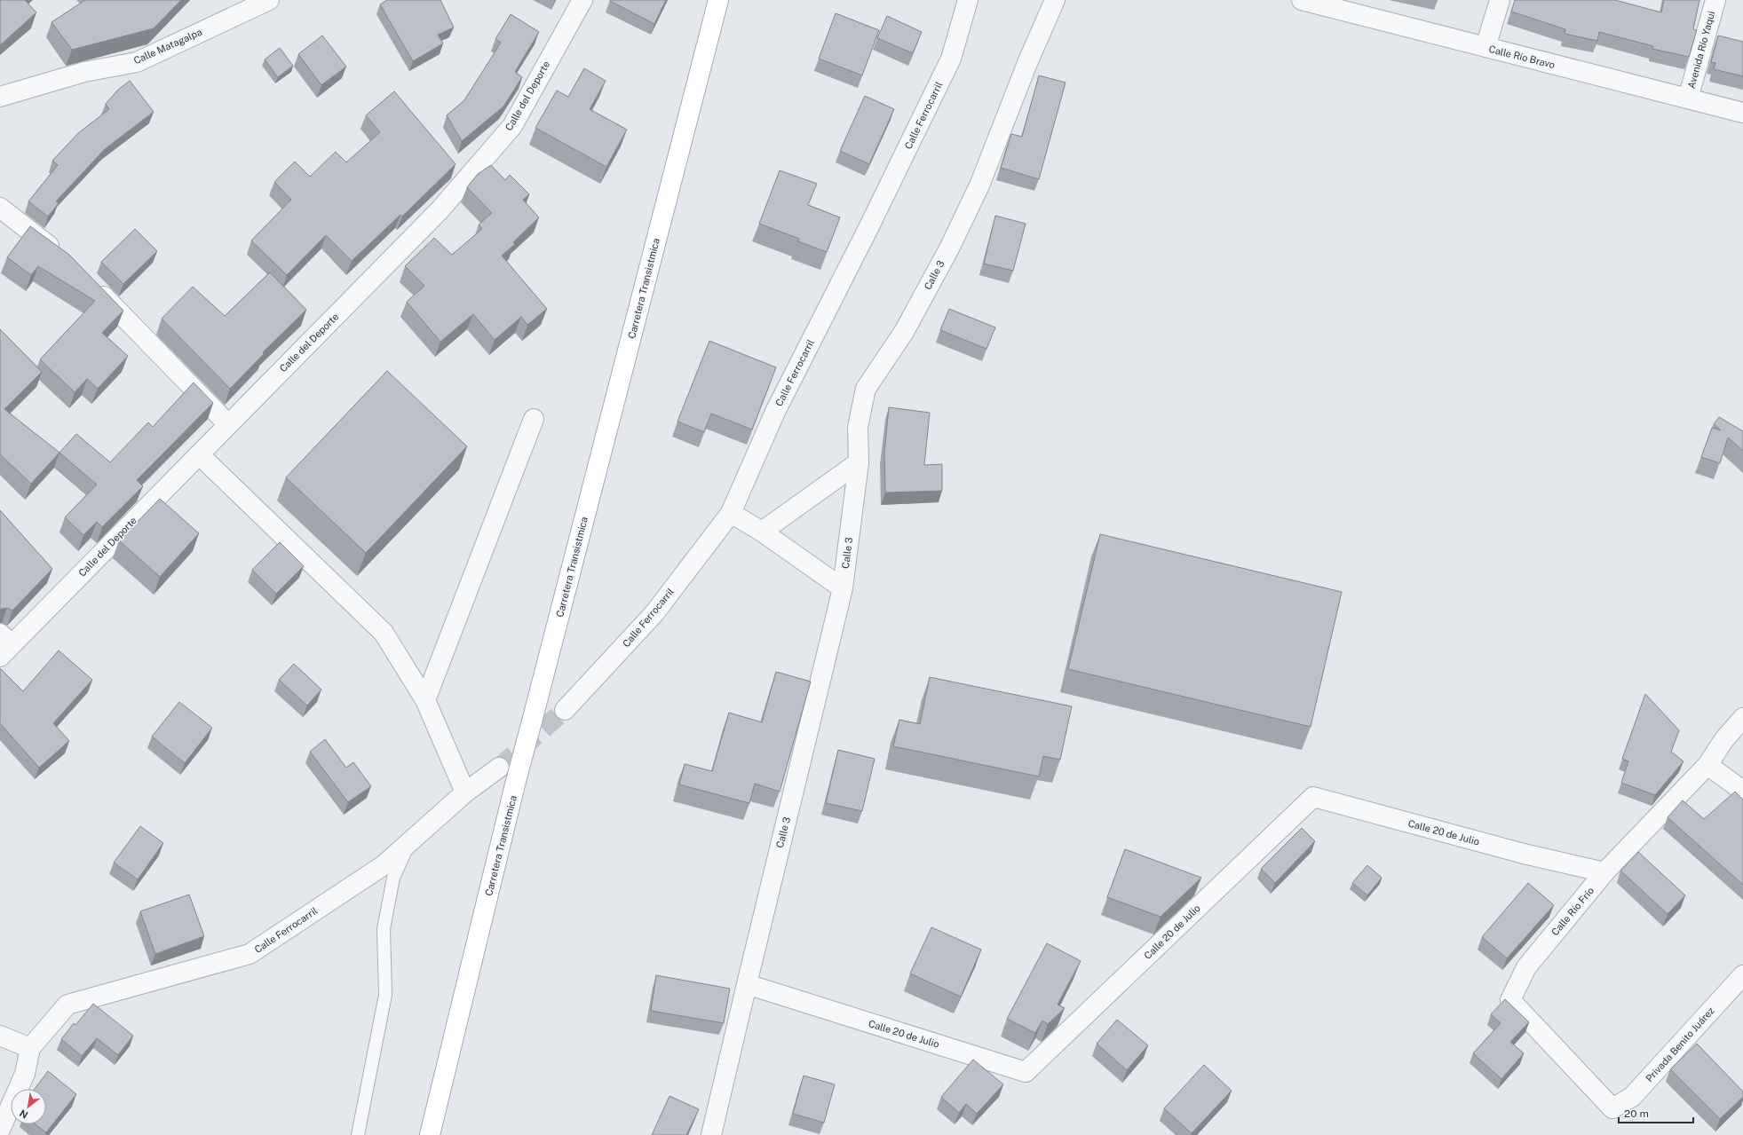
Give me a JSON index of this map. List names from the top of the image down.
{
  "streets": {
    "main road": ["Carretera Transistmica"],
    "street": [
      "Calle Matagalpa",
      "Avenida Río Yaqui",
      "Calle Río Bravo",
      "Calle del Deporte",
      "Calle Ferrocarril",
      "Calle 3",
      "Calle 20 de Julio",
      "Calle Río Frío",
      "Privada Benito Juárez"
    ]
  },
  "crossings": [
    ["Avenida Río Yaqui", "Calle Río Bravo"],
    ["Calle 3", "Calle 20 de Julio"],
    ["Calle 20 de Julio", "Calle Río Frío"],
    ["Calle Río Frío", "Privada Benito Juárez"]
  ],
  "scale_bar": "20 m",
  "north": "bottom left"
}
